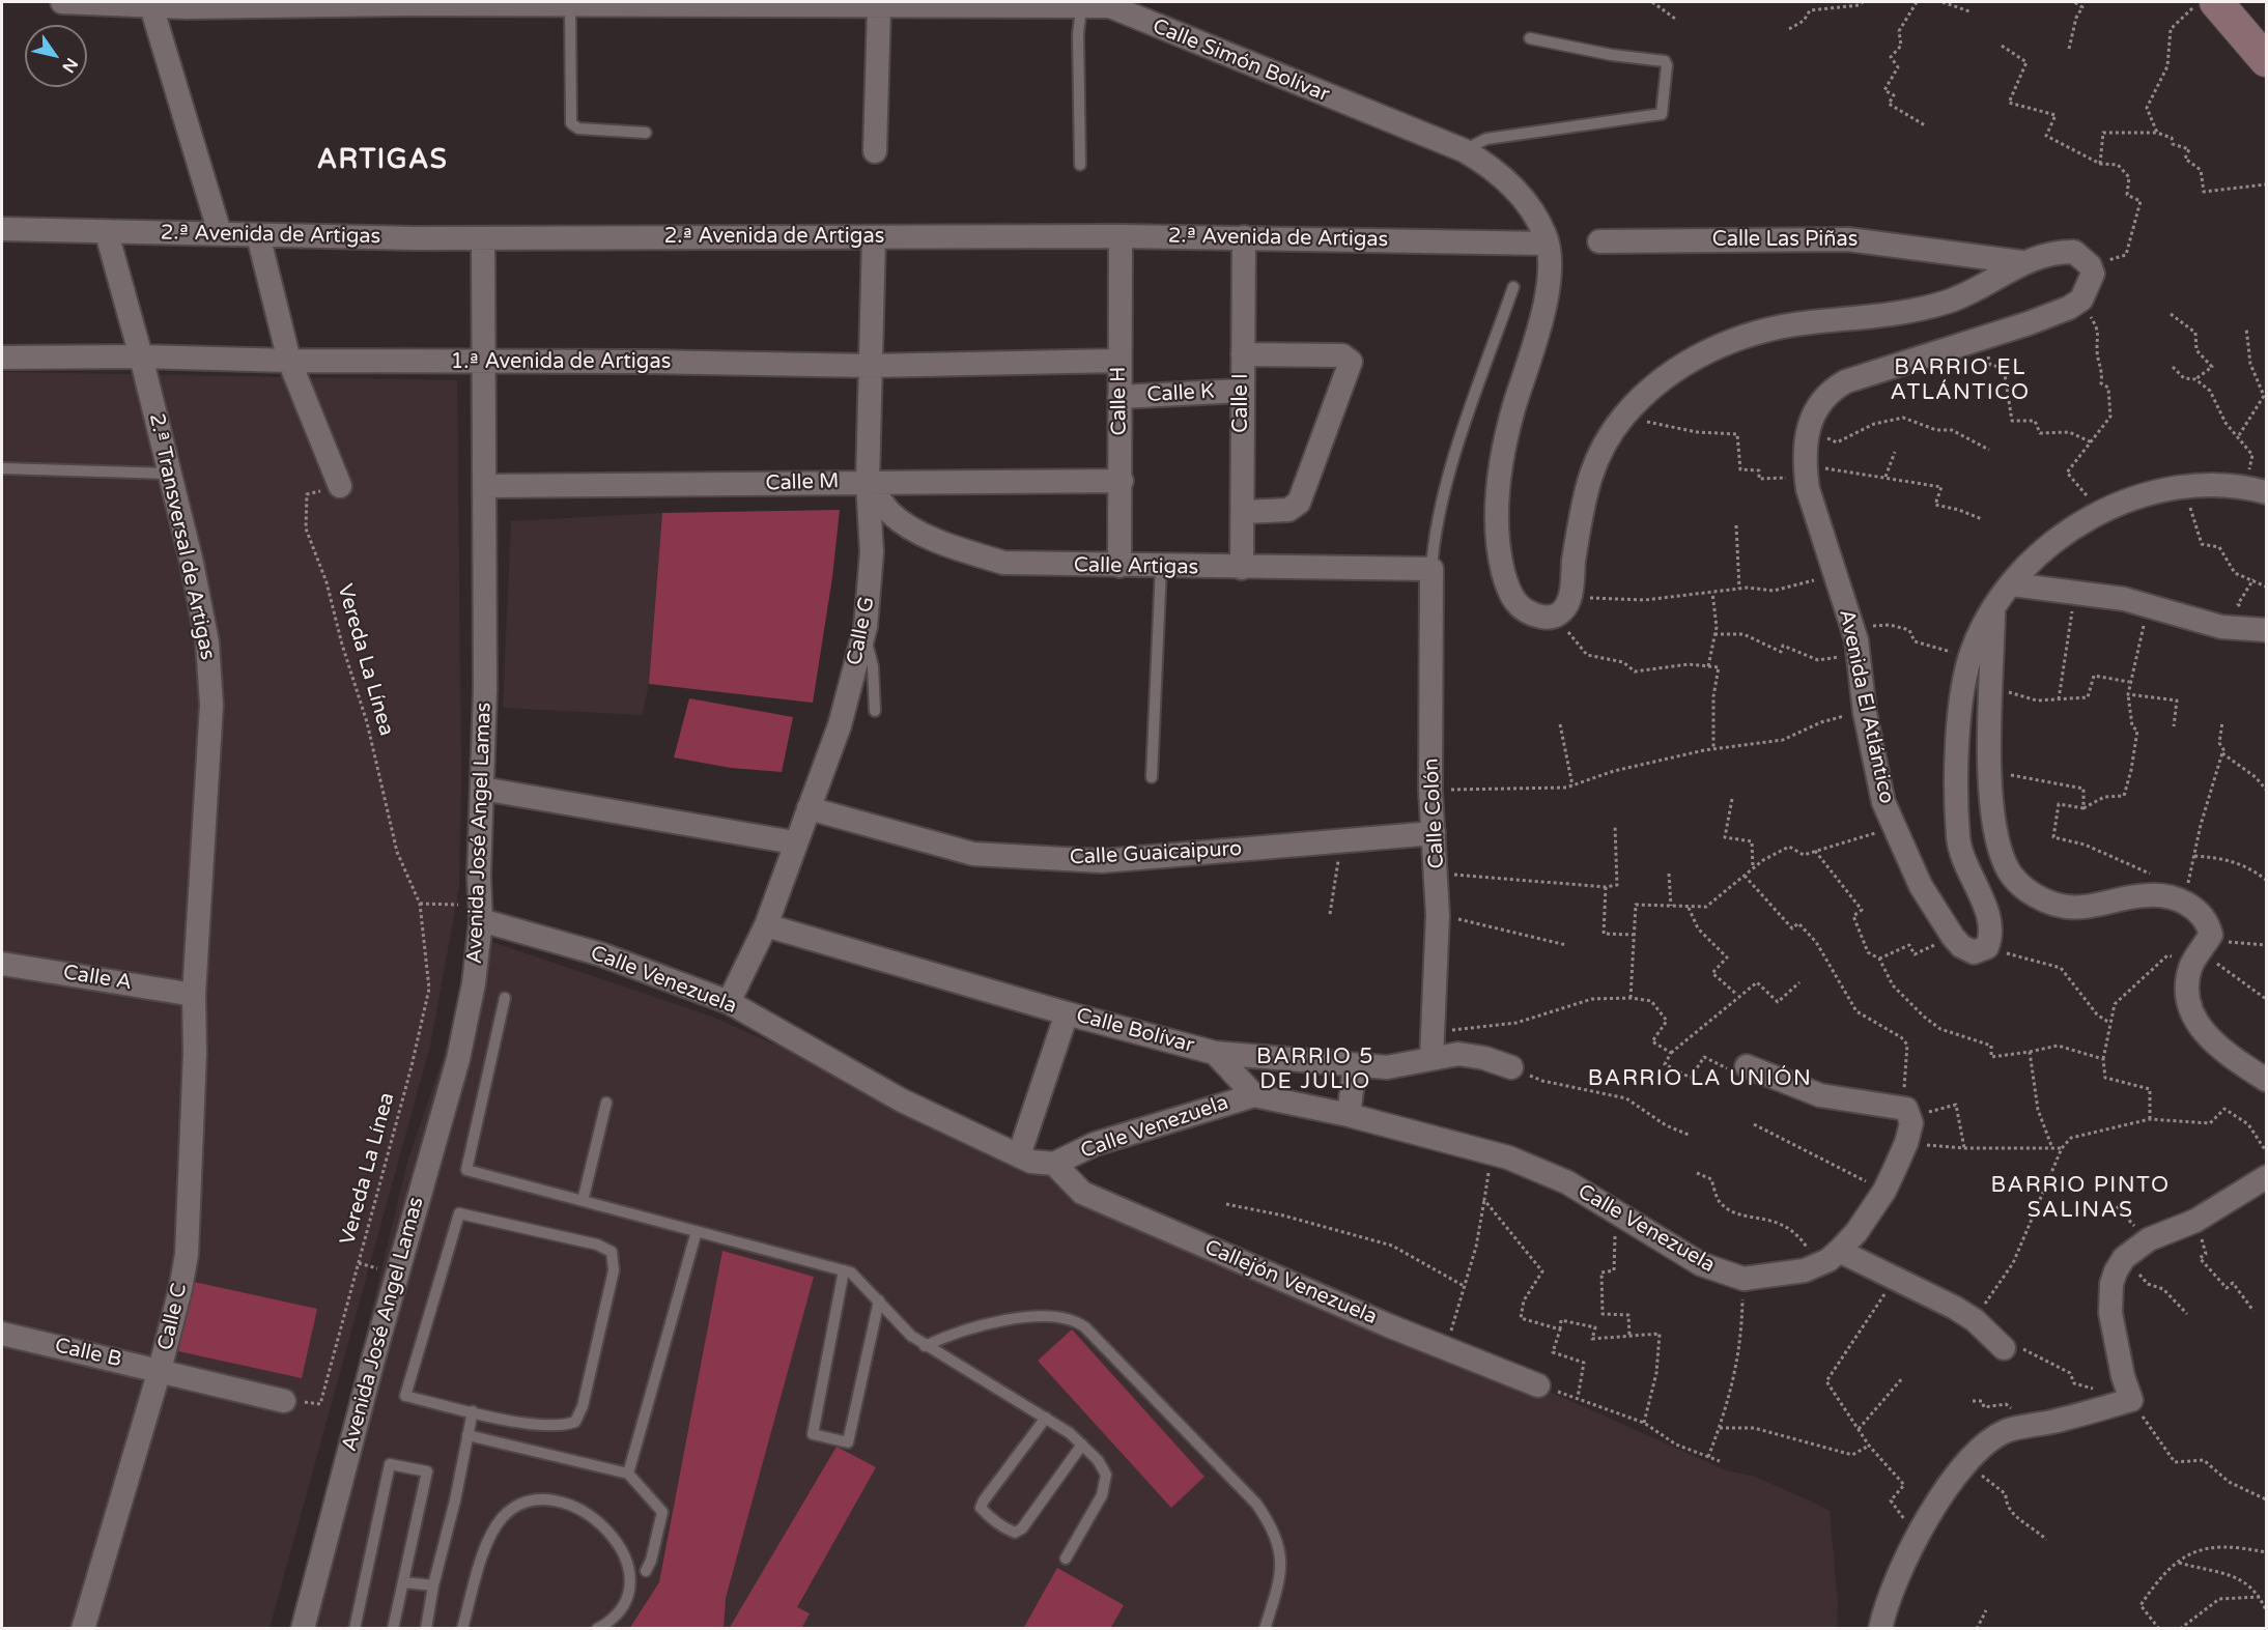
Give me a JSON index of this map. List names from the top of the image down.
{
  "streets": {
    "street": [
      "Calle Simón Bolívar",
      "2.ª Avenida de Artigas",
      "Calle Las Piñas",
      "1.ª Avenida de Artigas",
      "Calle K",
      "Calle H",
      "Calle I",
      "Calle M",
      "2.ª Transversal de Artigas",
      "Calle Artigas",
      "Calle G",
      "Avenida El Atlántico",
      "Calle Colón",
      "Avenida José Angel Lamas",
      "Calle Guaicaipuro",
      "Calle A",
      "Calle Venezuela",
      "Calle Bolívar",
      "Callejón Venezuela",
      "Calle C",
      "Calle B"
    ],
    "path": ["Vereda La Línea"]
  },
  "crossings": [
    ["Calle Simón Bolívar", "2.ª Avenida de Artigas"],
    ["2.ª Avenida de Artigas", "Calle H"],
    ["2.ª Avenida de Artigas", "Calle I"],
    ["2.ª Avenida de Artigas", "2.ª Transversal de Artigas"],
    ["2.ª Avenida de Artigas", "Calle G"],
    ["2.ª Avenida de Artigas", "Avenida José Angel Lamas"],
    ["1.ª Avenida de Artigas", "Calle H"],
    ["1.ª Avenida de Artigas", "2.ª Transversal de Artigas"],
    ["1.ª Avenida de Artigas", "Calle G"],
    ["1.ª Avenida de Artigas", "Avenida José Angel Lamas"],
    ["Calle K", "Calle H"],
    ["Calle K", "Calle I"],
    ["Calle H", "Calle M"],
    ["Calle H", "Calle Artigas"],
    ["Calle I", "Calle Artigas"],
    ["Calle M", "Calle Artigas"],
    ["Calle M", "Calle G"],
    ["Calle M", "Avenida José Angel Lamas"],
    ["2.ª Transversal de Artigas", "Calle A"],
    ["2.ª Transversal de Artigas", "Calle C"],
    ["Calle Artigas", "Calle G"],
    ["Calle Artigas", "Calle Colón"],
    ["Calle G", "Calle Guaicaipuro"],
    ["Calle G", "Calle Venezuela"],
    ["Calle G", "Calle Bolívar"],
    ["Vereda La Línea", "Calle B"],
    ["Calle Colón", "Calle Guaicaipuro"],
    ["Calle Colón", "Calle Bolívar"],
    ["Avenida José Angel Lamas", "Calle Venezuela"],
    ["Calle A", "Calle C"],
    ["Calle Venezuela", "Callejón Venezuela"],
    ["Calle C", "Calle B"]
  ],
  "districts": [
    "ARTIGAS",
    "BARRIO EL ATLÁNTICO",
    "BARRIO 5 DE JULIO",
    "BARRIO LA UNIÓN",
    "BARRIO PINTO SALINAS"
  ],
  "north": "bottom right"
}
